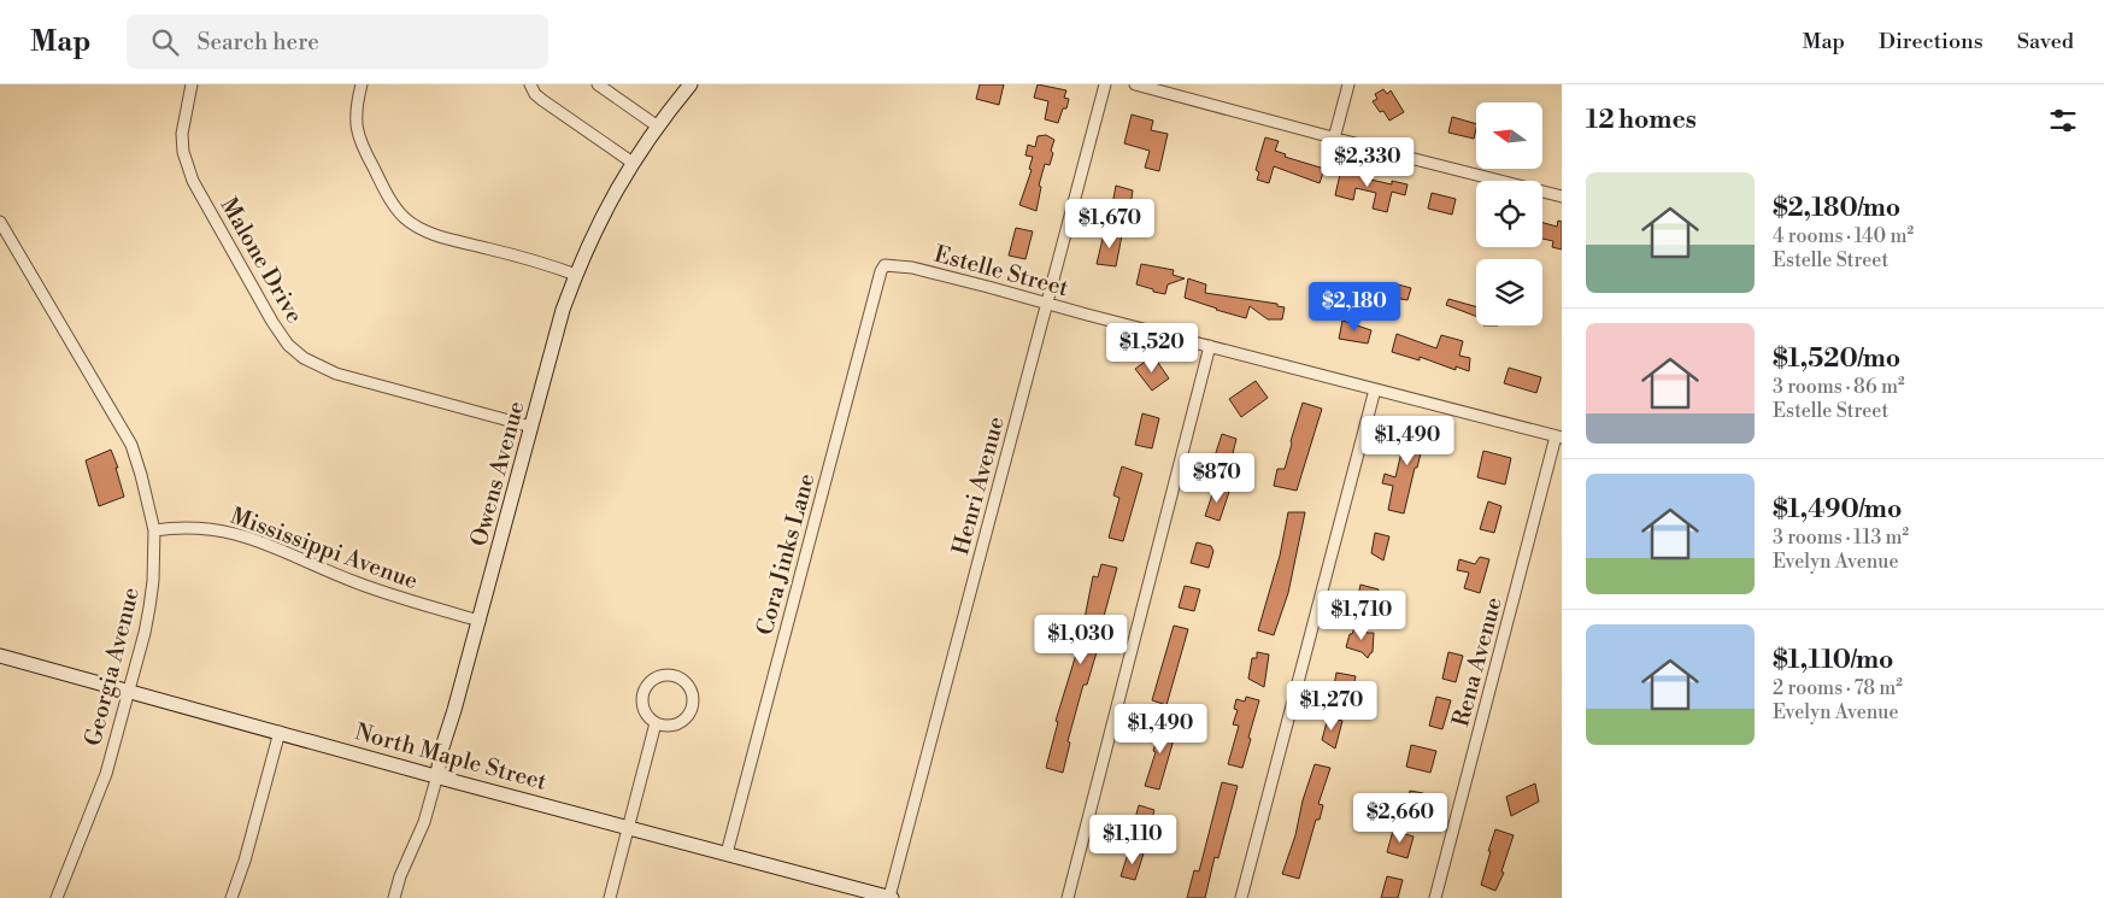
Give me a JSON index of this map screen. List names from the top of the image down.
{
  "streets": {
    "street": [
      "Malone Drive",
      "Estelle Street",
      "Owens Avenue",
      "Henri Avenue",
      "Mississippi Avenue",
      "Cora Jinks Lane",
      "Rena Avenue",
      "Georgia Avenue",
      "North Maple Street"
    ]
  },
  "crossings": [
    ["Malone Drive", "Owens Avenue"],
    ["Estelle Street", "Henri Avenue"],
    ["Estelle Street", "Cora Jinks Lane"],
    ["Estelle Street", "Rena Avenue"],
    ["Owens Avenue", "Mississippi Avenue"],
    ["Owens Avenue", "North Maple Street"],
    ["Henri Avenue", "North Maple Street"],
    ["Mississippi Avenue", "Georgia Avenue"],
    ["Cora Jinks Lane", "North Maple Street"],
    ["Georgia Avenue", "North Maple Street"]
  ],
  "north": "left",
  "page": {
    "header": "Map",
    "search": "Search here",
    "nav": ["Map", "Directions", "Saved"],
    "heading": "12 homes",
    "price": [
      "$2,330",
      "$1,670",
      "$2,180",
      "$1,520",
      "$1,490",
      "$870",
      "$1,710",
      "$1,030",
      "$1,270",
      "$1,490",
      "$2,660",
      "$1,110"
    ],
    "list": [
      {
        "name": "$2,180/mo",
        "note": "4 rooms · 140 m² · Estelle Street"
      },
      {
        "name": "$1,520/mo",
        "note": "3 rooms · 86 m² · Estelle Street"
      },
      {
        "name": "$1,490/mo",
        "note": "3 rooms · 113 m² · Evelyn Avenue"
      },
      {
        "name": "$1,110/mo",
        "note": "2 rooms · 78 m² · Evelyn Avenue"
      }
    ]
  }
}
